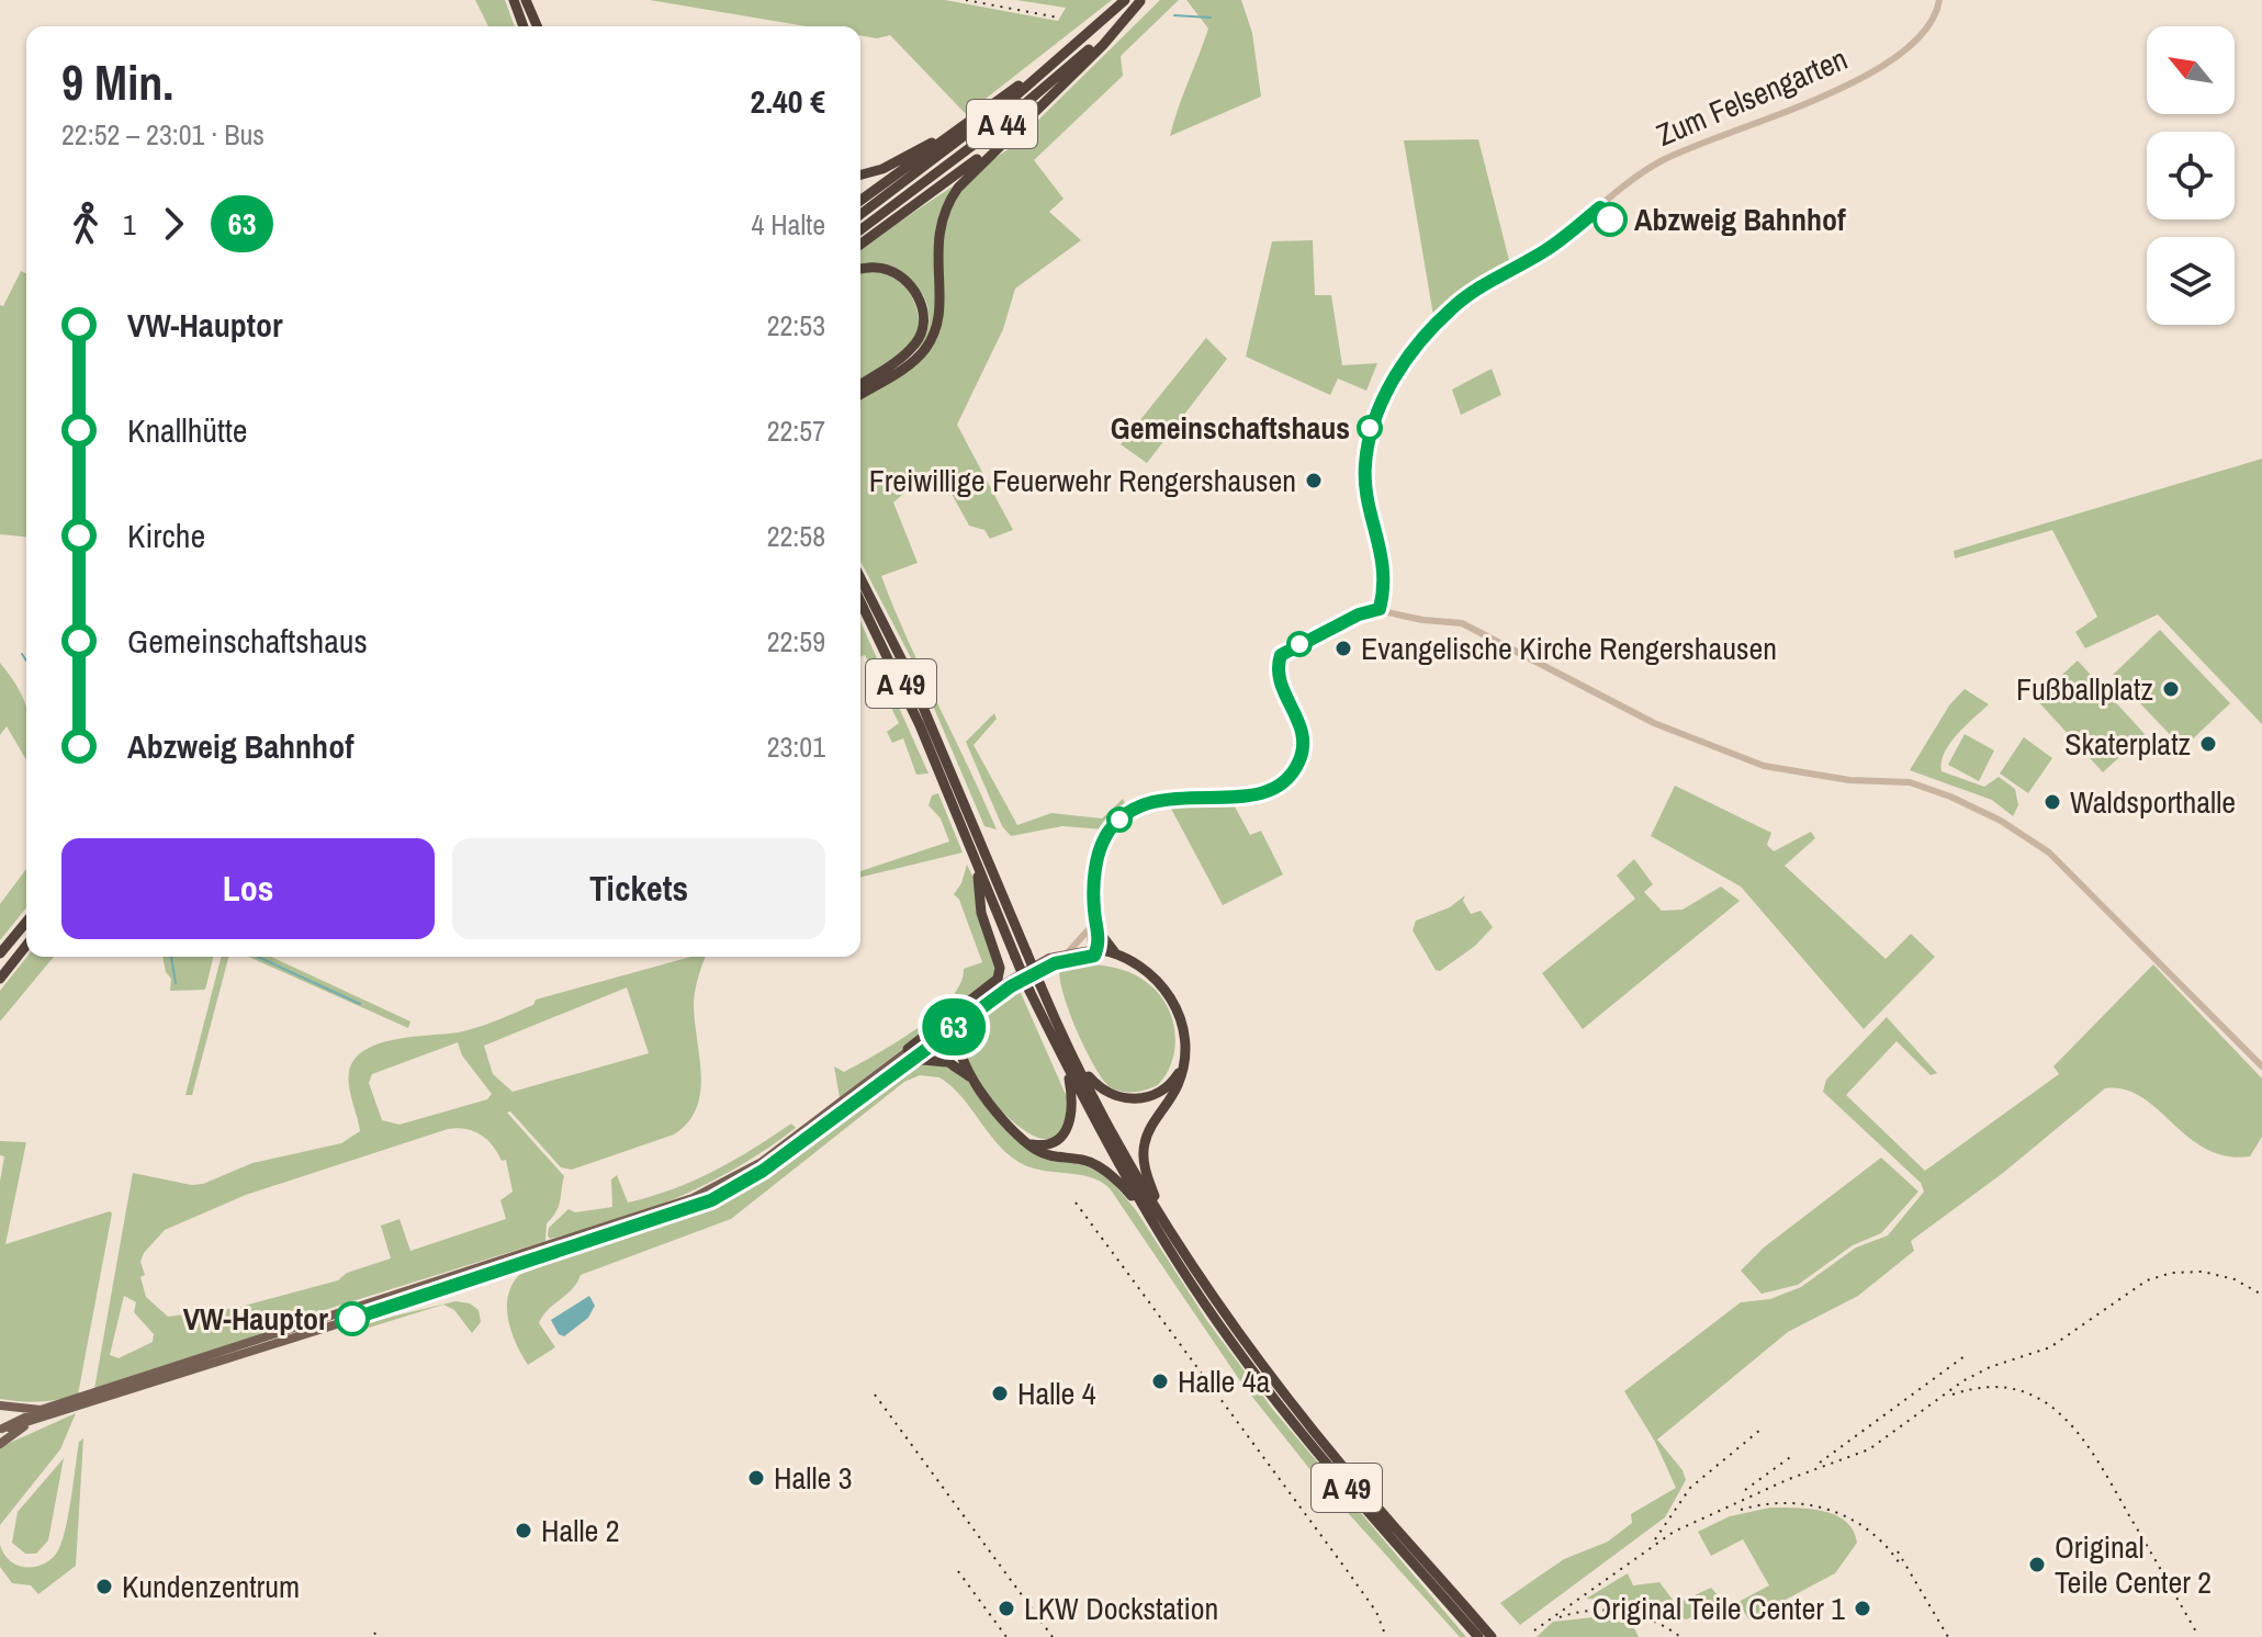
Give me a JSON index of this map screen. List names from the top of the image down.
{
  "streets": {
    "highway": ["A 44", "A 49"],
    "street": ["Zum Felsengarten"]
  },
  "places": [
    "Abzweig Bahnhof",
    "Gemeinschaftshaus",
    "Freiwillige Feuerwehr Rengershausen",
    "Evangelische Kirche Rengershausen",
    "Fußballplatz",
    "Skaterplatz",
    "Waldsporthalle",
    "VW-Hauptor",
    "Halle 4a",
    "Halle 4",
    "Halle 3",
    "Halle 2",
    "Original Teile Center 2",
    "Kundenzentrum",
    "LKW Dockstation",
    "Original Teile Center 1"
  ],
  "lines": ["bus line 63"],
  "north": "top left",
  "page": {
    "on_map": "63",
    "heading": ["9 Min.", "22:52 – 23:01 · Bus", "2.40 €"],
    "legs": ["1", "63", "4 Halte"],
    "list": [
      {
        "name": "VW-Hauptor",
        "value": "22:53"
      },
      {
        "name": "Knallhütte",
        "value": "22:57"
      },
      {
        "name": "Kirche",
        "value": "22:58"
      },
      {
        "name": "Gemeinschaftshaus",
        "value": "22:59"
      },
      {
        "name": "Abzweig Bahnhof",
        "value": "23:01"
      }
    ],
    "buttons": ["Los", "Tickets"]
  }
}
